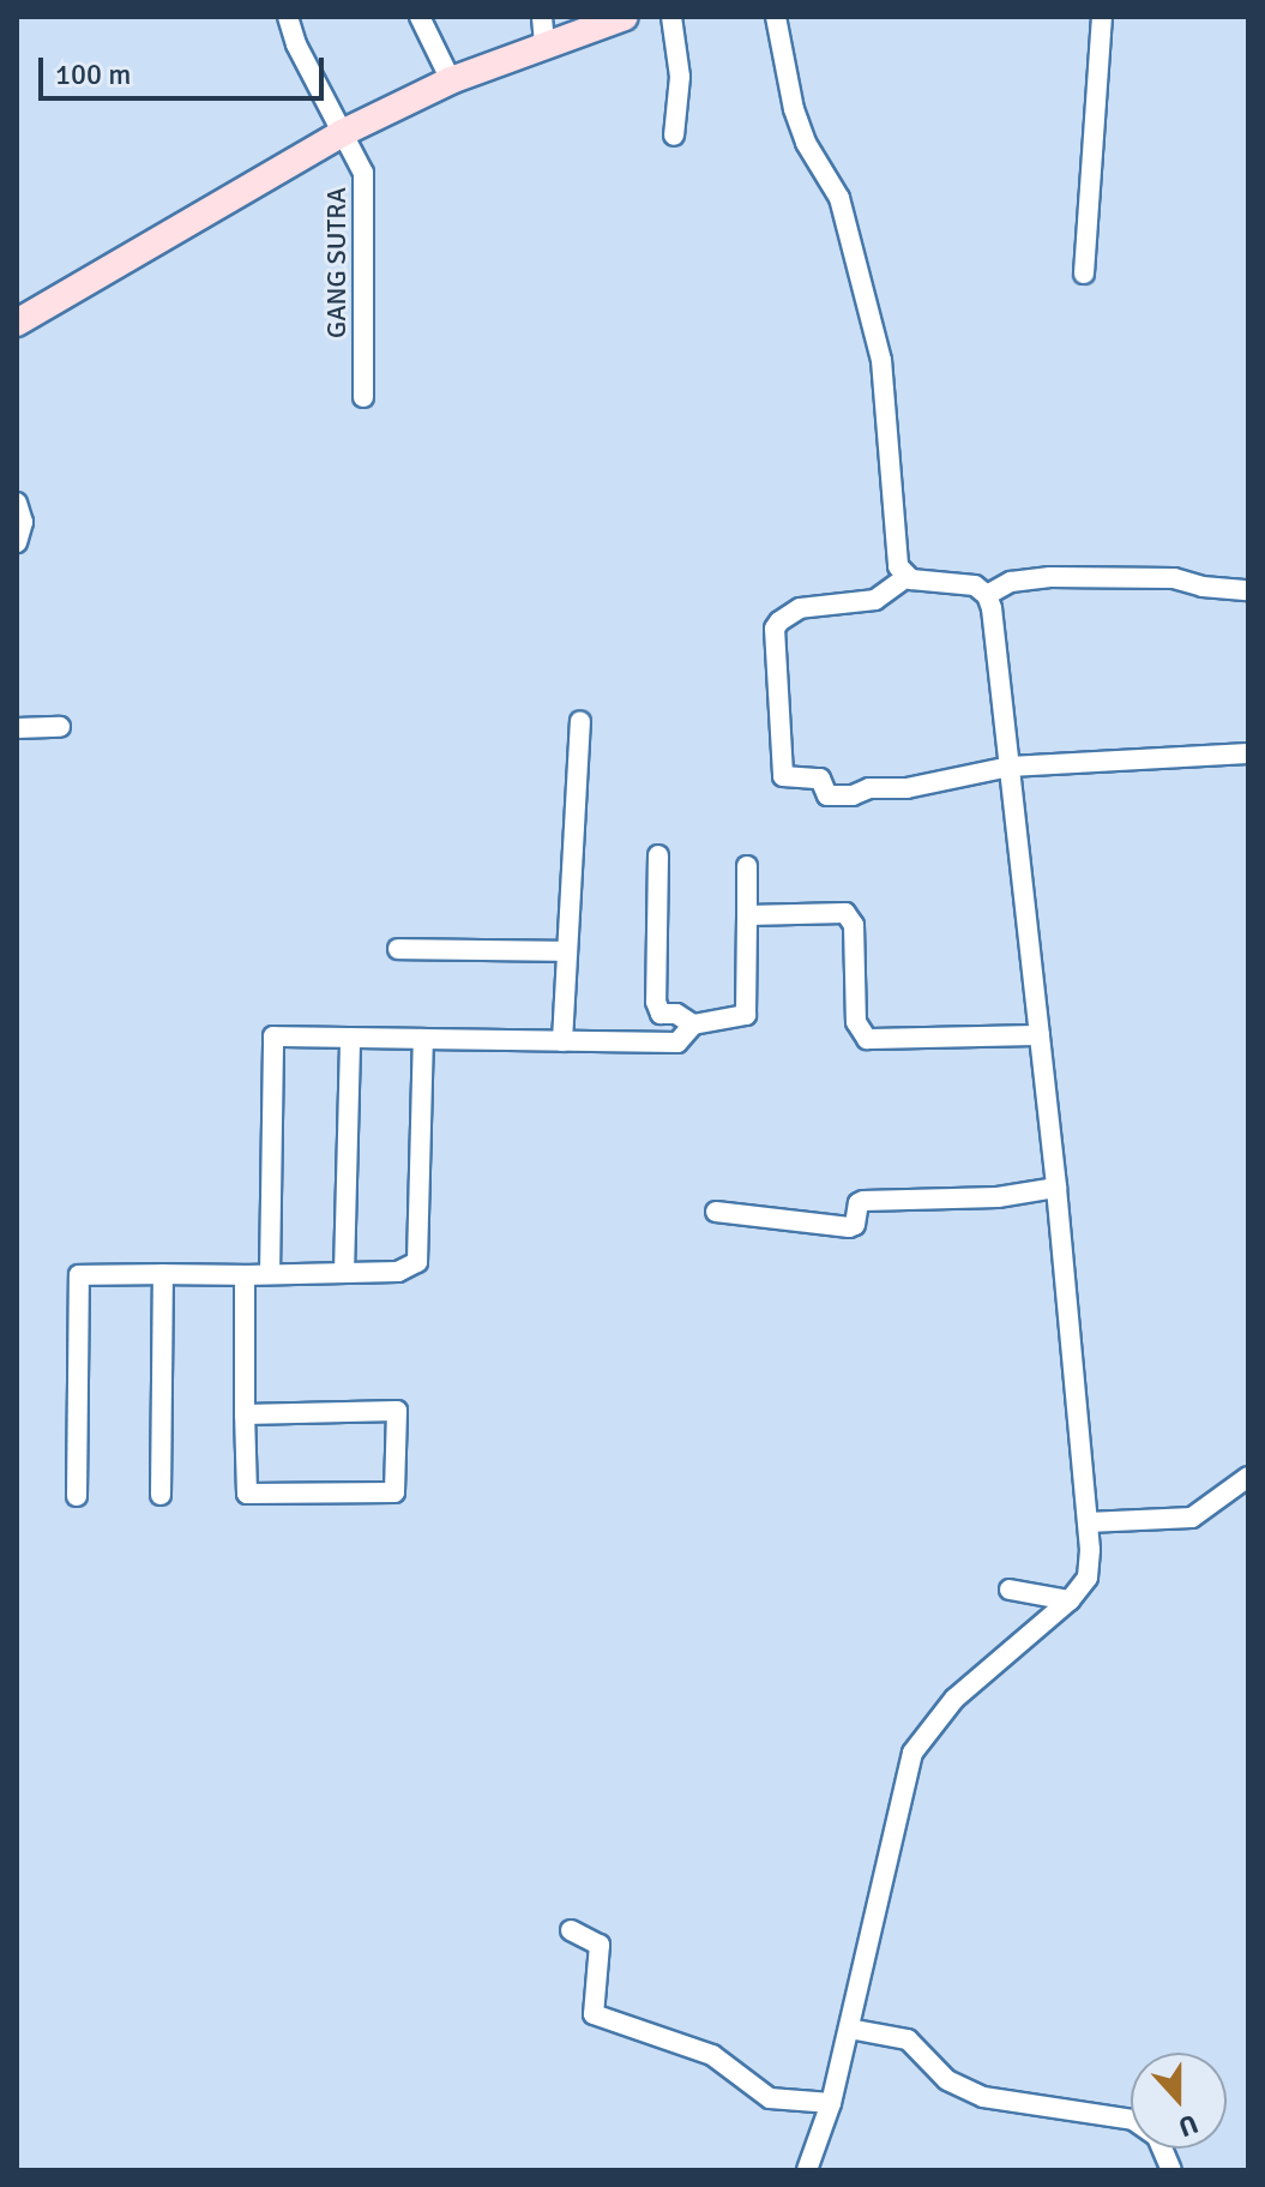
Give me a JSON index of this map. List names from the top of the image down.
{
  "streets": {
    "street": ["GANG SUTRA"]
  },
  "scale_bar": "100 m",
  "north": "bottom"
}
